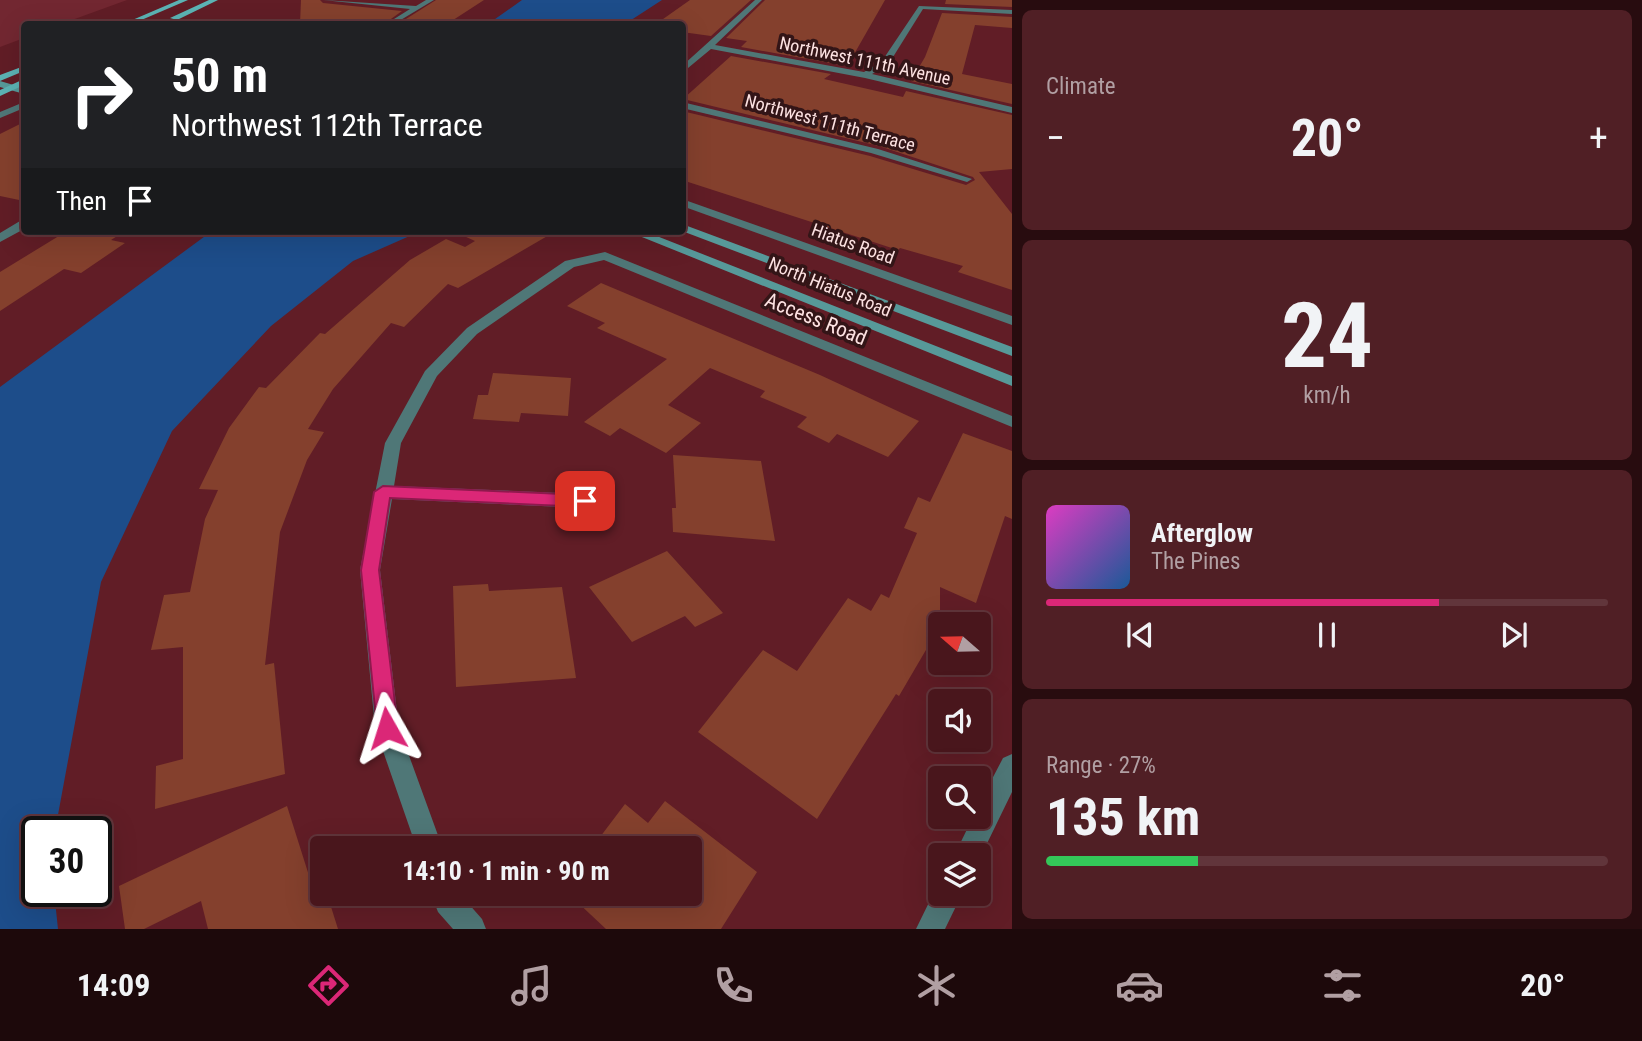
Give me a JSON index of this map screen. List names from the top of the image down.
{
  "streets": {
    "main road": ["North Hiatus Road"],
    "street": [
      "Northwest 111th Avenue",
      "Northwest 111th Terrace",
      "Hiatus Road",
      "Access Road"
    ]
  },
  "north": "left",
  "page": {
    "tile": [
      "Climate",
      ["24", "km/h"],
      ["Range · 27%", "135 km"]
    ],
    "turn": ["50 m", "Northwest 112th Terrace"],
    "heat": ["−", "20°", "+"],
    "then": "Then",
    "song": ["Afterglow", "The Pines"],
    "limit": "30",
    "trip": "14:10 · 1 min · 90 m",
    "tabs": ["14:09", "20°"]
  }
}
